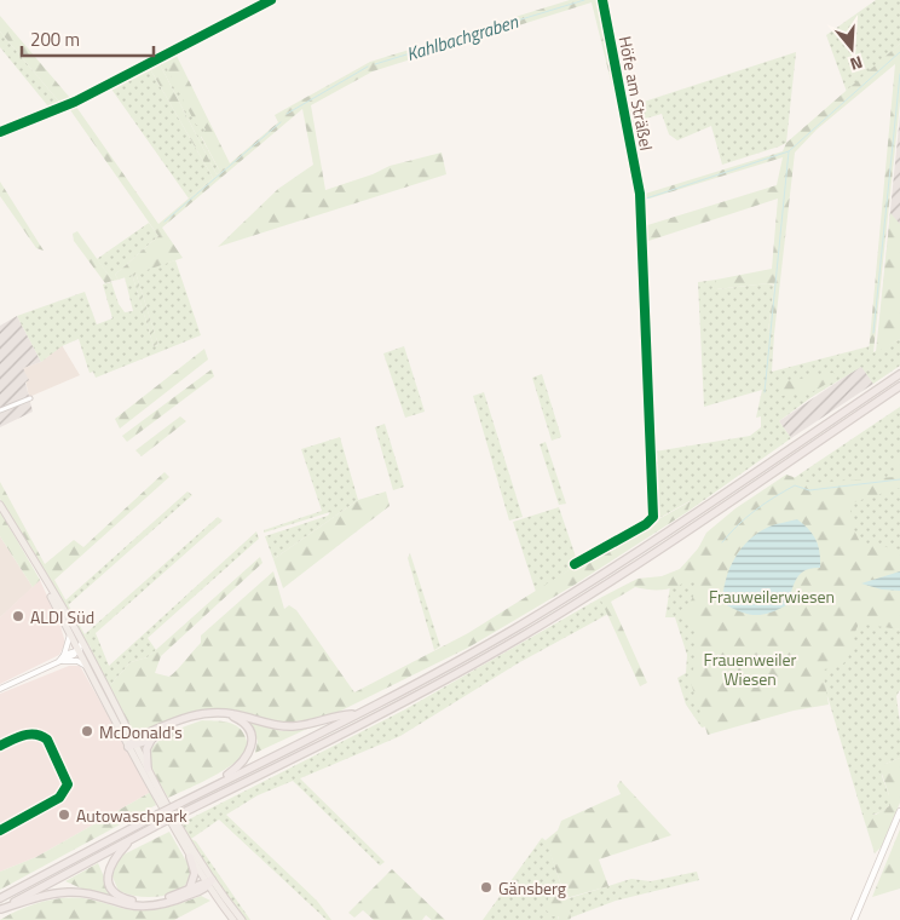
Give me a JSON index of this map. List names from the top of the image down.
{
  "streets": {
    "street": ["Höfe am Sträßel"]
  },
  "water": ["Kahlbachgraben"],
  "parks": ["Frauweilerwiesen", "Frauenweiler Wiesen"],
  "places": [
    "ALDI Süd",
    "McDonald's",
    "Autowaschpark",
    "Gänsberg"
  ],
  "scale_bar": "200 m",
  "north": "bottom"
}
